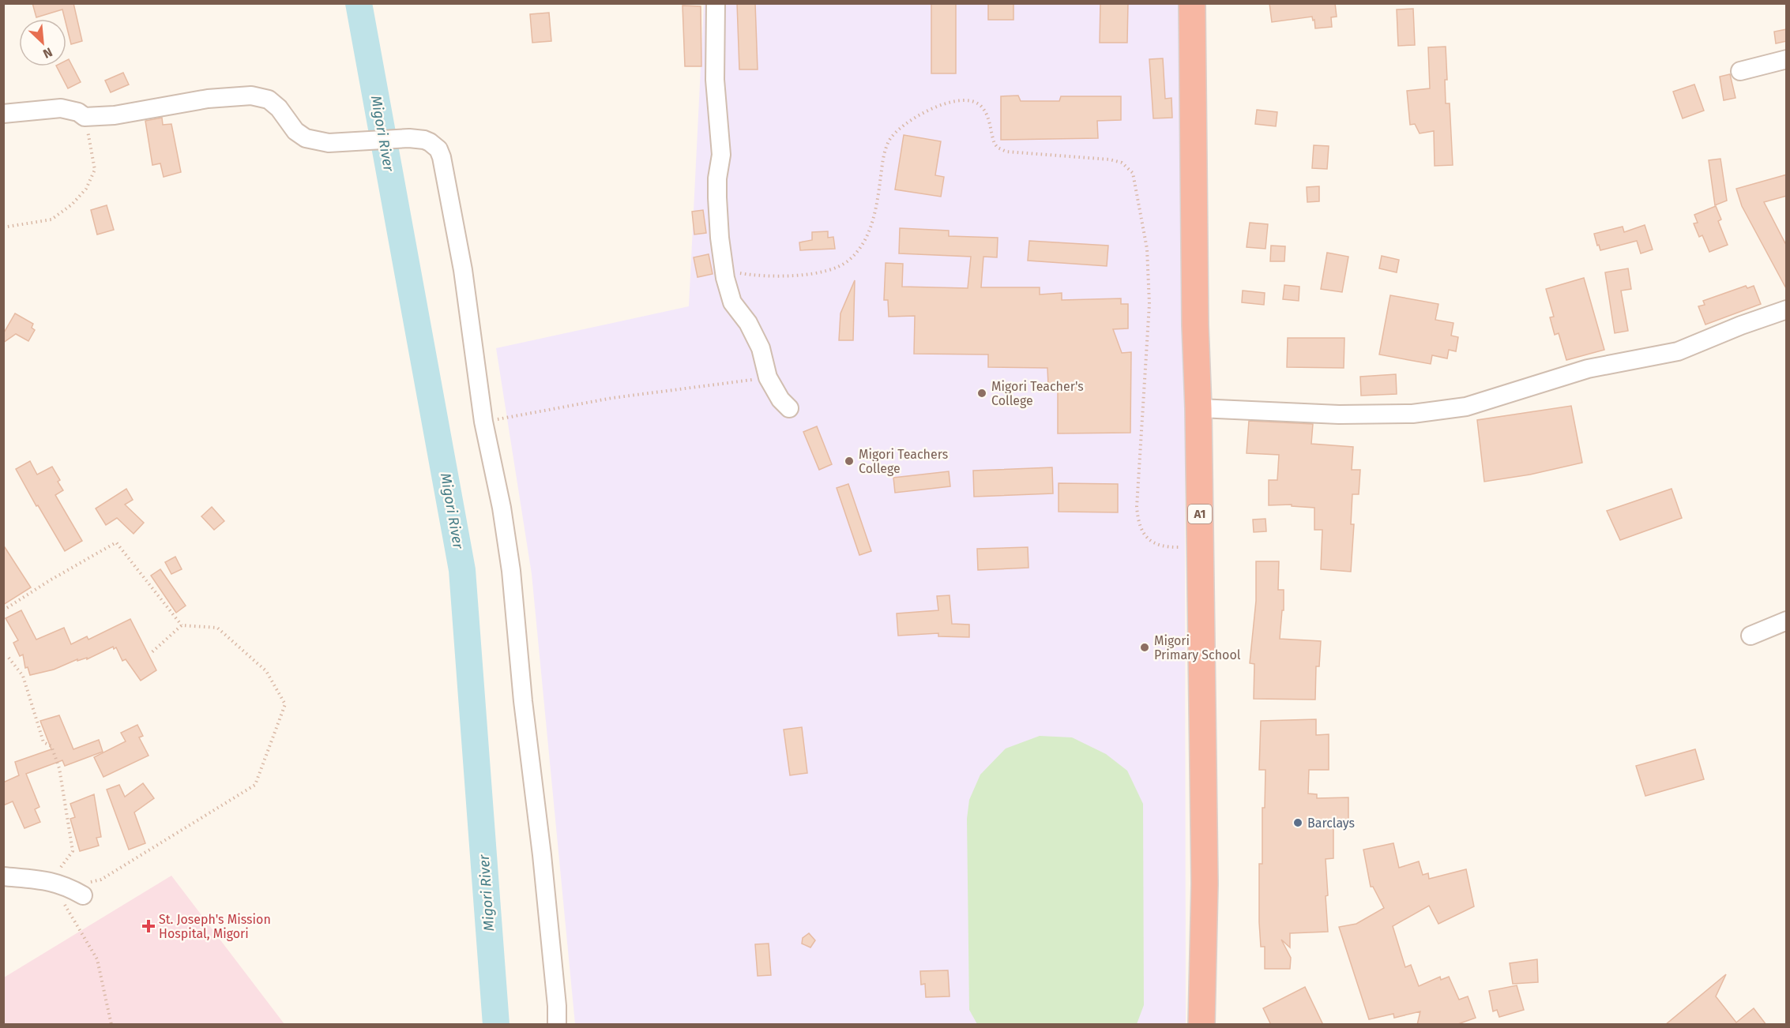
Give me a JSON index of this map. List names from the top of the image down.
{
  "streets": {
    "highway": ["A1"]
  },
  "water": ["Migori River"],
  "places": {
    "other": [
      "Migori Teacher's College",
      "Migori Teachers College",
      "Migori Primary School",
      "Barclays"
    ],
    "health": ["St. Joseph's Mission Hospital, Migori"]
  },
  "north": "bottom right"
}
